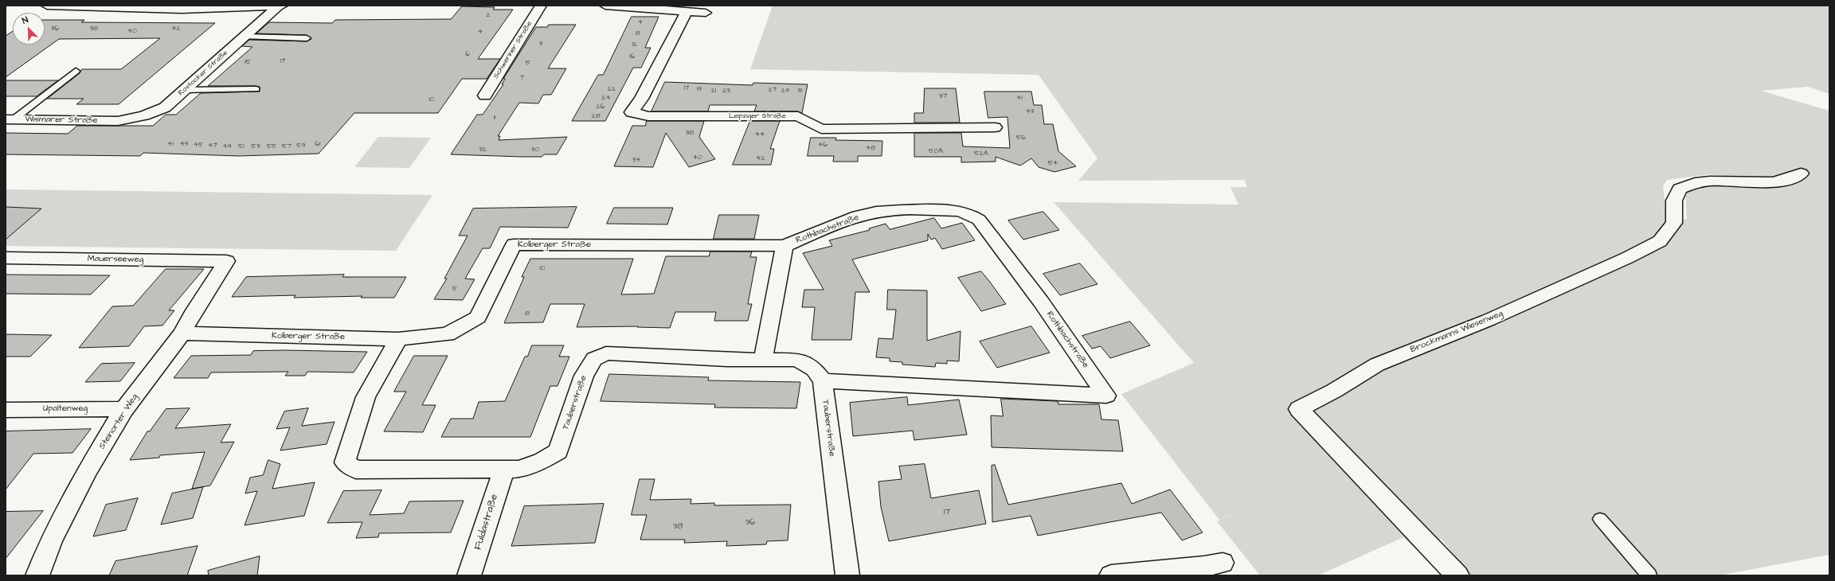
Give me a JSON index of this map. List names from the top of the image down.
{
  "streets": {
    "street": [
      "Schweriner Straße",
      "Rostocker Straße",
      "Leipziger Straße",
      "Wismarer Straße",
      "Rothbachstraße",
      "Kolberger Straße",
      "Mauerseeweg",
      "Brockmanns Wiesenweg",
      "Tauberstraße",
      "Upaltenweg",
      "Steinorter Weg",
      "Fuldastraße"
    ]
  },
  "crossings": [
    ["Rostocker Straße", "Wismarer Straße"],
    ["Rothbachstraße", "Kolberger Straße"],
    ["Rothbachstraße", "Tauberstraße"],
    ["Kolberger Straße", "Tauberstraße"],
    ["Kolberger Straße", "Steinorter Weg"],
    ["Mauerseeweg", "Steinorter Weg"],
    ["Tauberstraße", "Fuldastraße"],
    ["Upaltenweg", "Steinorter Weg"]
  ],
  "house_numbers": [
    "2",
    "4",
    "36",
    "38",
    "42",
    "40",
    "4",
    "8",
    "3",
    "12",
    "6",
    "16",
    "17",
    "15",
    "5",
    "7",
    "17",
    "22",
    "19",
    "27",
    "21",
    "23",
    "29",
    "31",
    "37",
    "24",
    "41",
    "10",
    "26",
    "43",
    "28",
    "11",
    "38",
    "44",
    "56",
    "41",
    "43",
    "61",
    "45",
    "46",
    "47",
    "59",
    "49",
    "51",
    "53",
    "55",
    "57",
    "48",
    "32",
    "30",
    "50A",
    "52A",
    "40",
    "42",
    "34",
    "54",
    "10",
    "5",
    "8",
    "17",
    "36",
    "38"
  ],
  "north": "top left"
}
